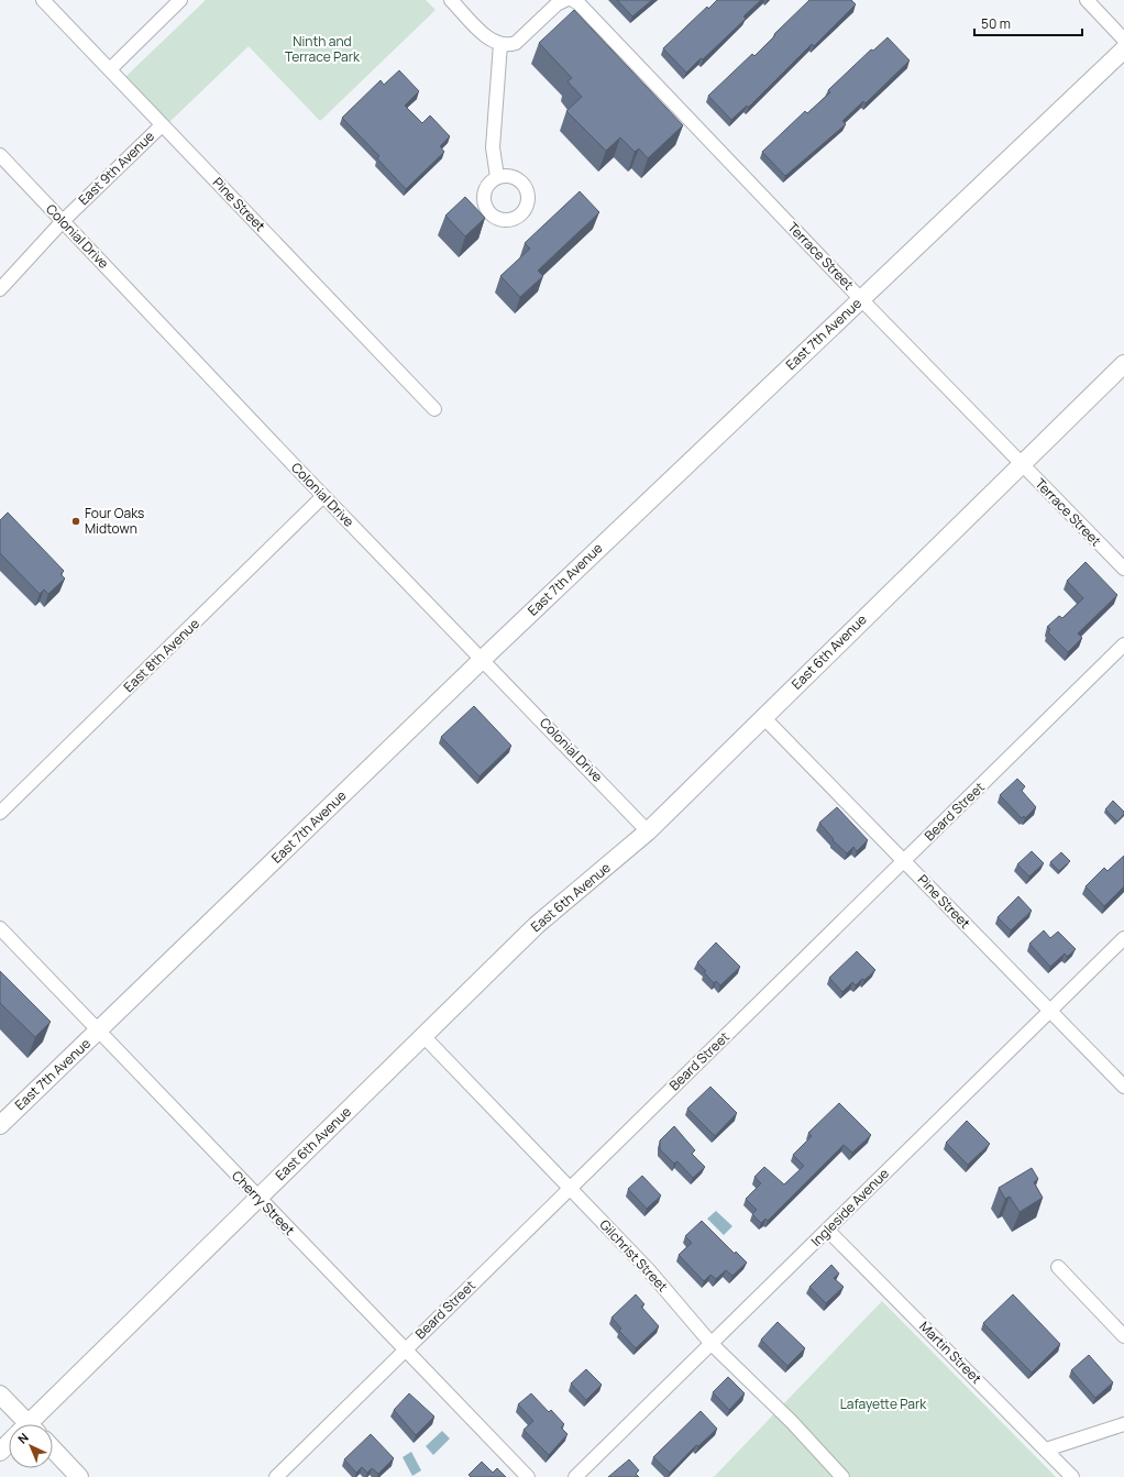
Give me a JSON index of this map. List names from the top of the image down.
{
  "streets": {
    "street": [
      "East 9th Avenue",
      "Pine Street",
      "Colonial Drive",
      "Terrace Street",
      "East 7th Avenue",
      "East 6th Avenue",
      "East 8th Avenue",
      "Beard Street",
      "Cherry Street",
      "Ingleside Avenue",
      "Gilchrist Street",
      "Martin Street"
    ]
  },
  "crossings": [
    ["East 9th Avenue", "Pine Street"],
    ["East 9th Avenue", "Colonial Drive"],
    ["Pine Street", "East 6th Avenue"],
    ["Pine Street", "Beard Street"],
    ["Pine Street", "Ingleside Avenue"],
    ["Colonial Drive", "East 7th Avenue"],
    ["Colonial Drive", "East 6th Avenue"],
    ["Colonial Drive", "East 8th Avenue"],
    ["Terrace Street", "East 7th Avenue"],
    ["Terrace Street", "East 6th Avenue"],
    ["East 7th Avenue", "Cherry Street"],
    ["East 6th Avenue", "Cherry Street"],
    ["East 6th Avenue", "Gilchrist Street"],
    ["Beard Street", "Cherry Street"],
    ["Beard Street", "Gilchrist Street"],
    ["Ingleside Avenue", "Gilchrist Street"],
    ["Ingleside Avenue", "Martin Street"]
  ],
  "parks": ["Ninth and Terrace Park", "Lafayette Park"],
  "places": ["Four Oaks Midtown"],
  "scale_bar": "50 m",
  "north": "top left"
}
